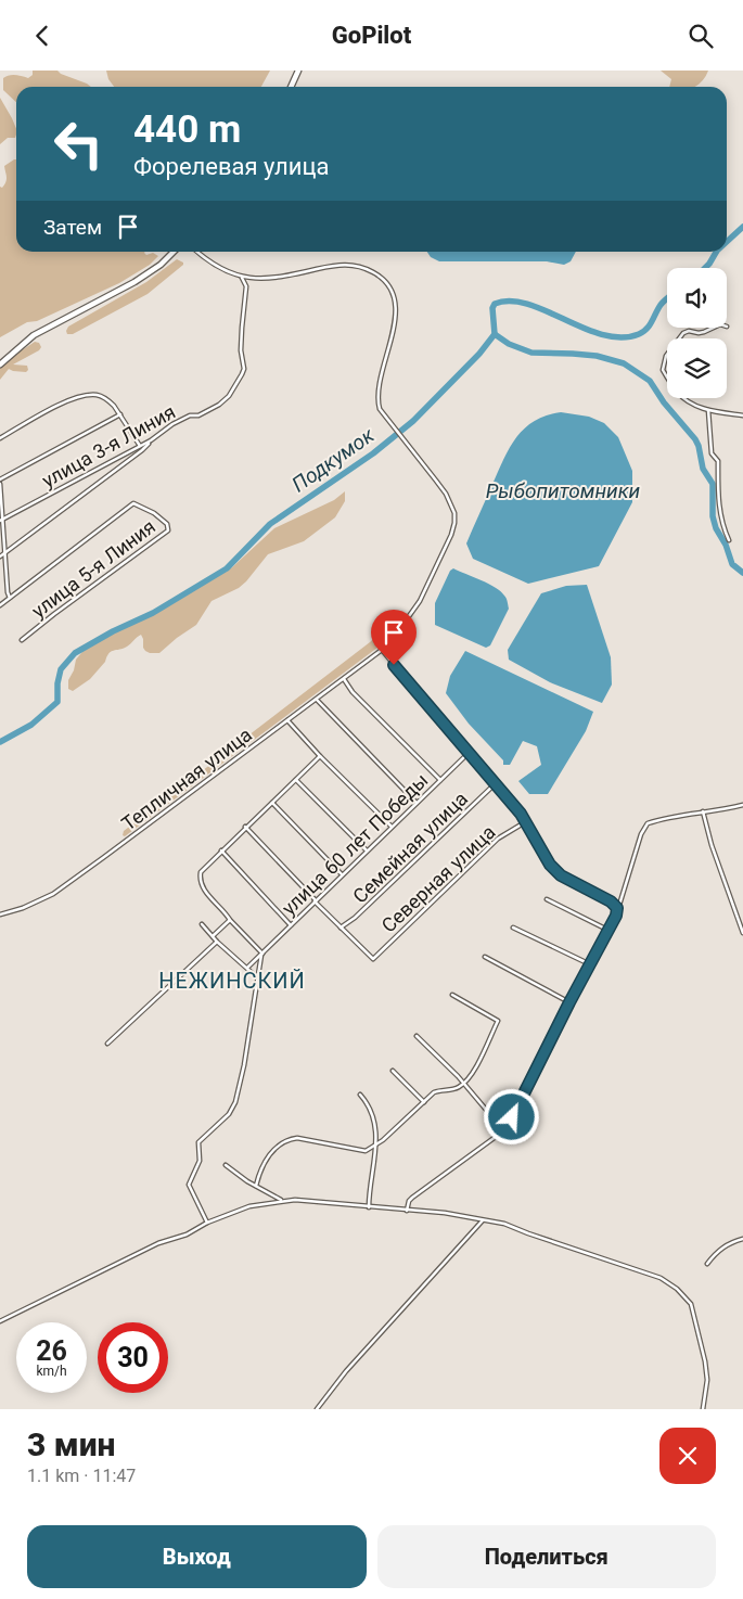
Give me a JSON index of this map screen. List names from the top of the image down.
{
  "streets": {
    "street": [
      "улица 3-я Линия",
      "улица 5-я Линия",
      "Тепличная улица",
      "улица 60 лет Победы",
      "Семейная улица",
      "Северная улица"
    ]
  },
  "crossings": [
    ["улица 3-я Линия", "Тепличная улица"],
    ["Семейная улица", "Северная улица"]
  ],
  "districts": ["НЕЖИНСКИЙ"],
  "water": ["Подкумок", "Рыбопитомники"],
  "page": {
    "header": "GoPilot",
    "turn": ["440 m", "Форелевая улица"],
    "then": "Затем",
    "speed": "26 km/h",
    "limit": "30",
    "heading": ["3 мин", "1.1 km · 11:47"],
    "buttons": ["Выход", "Поделиться"]
  }
}
